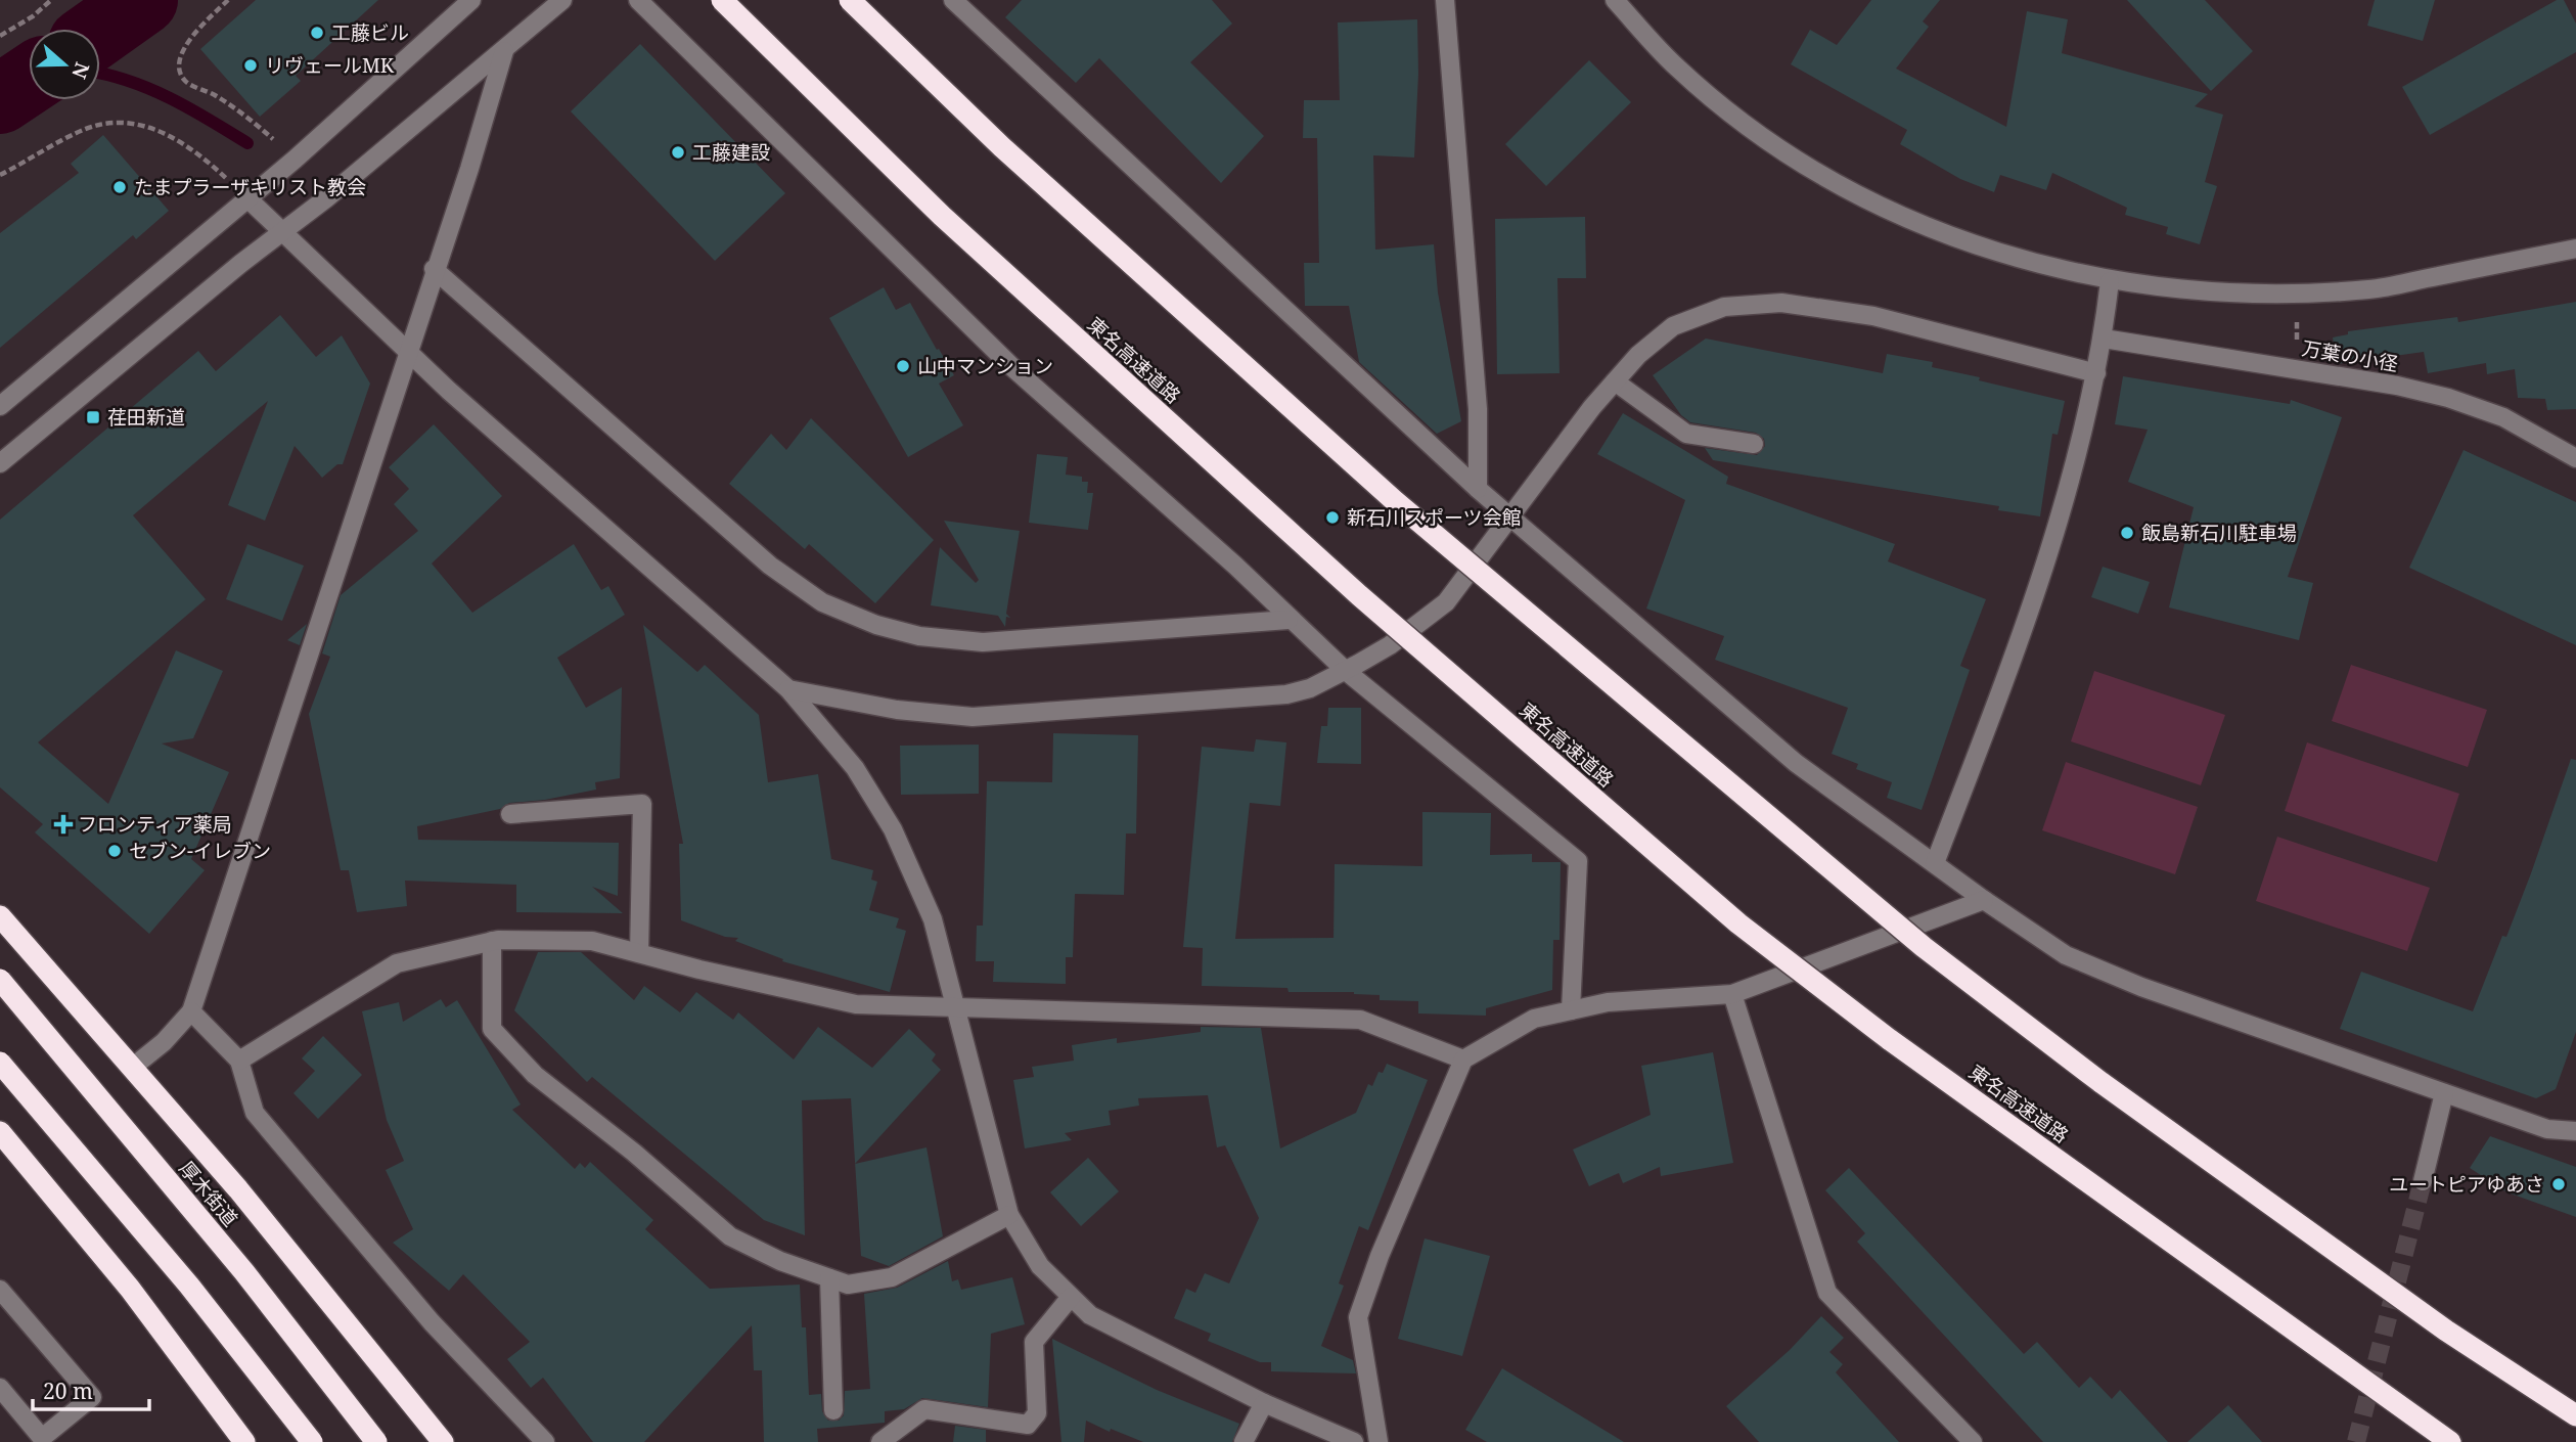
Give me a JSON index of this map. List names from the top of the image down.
{
  "streets": {
    "highway": ["東名高速道路", "厚木街道"],
    "street": ["万葉の小径"]
  },
  "places": {
    "other": [
      "工藤ビル",
      "リヴェールMK",
      "工藤建設",
      "たまプラーザキリスト教会",
      "山中マンション",
      "新石川スポーツ会館",
      "飯島新石川駐車場",
      "セブン-イレブン",
      "ユートピアゆあさ"
    ],
    "transit": ["荏田新道"],
    "health": ["フロンティア薬局"]
  },
  "scale_bar": "20 m",
  "north": "right"
}
